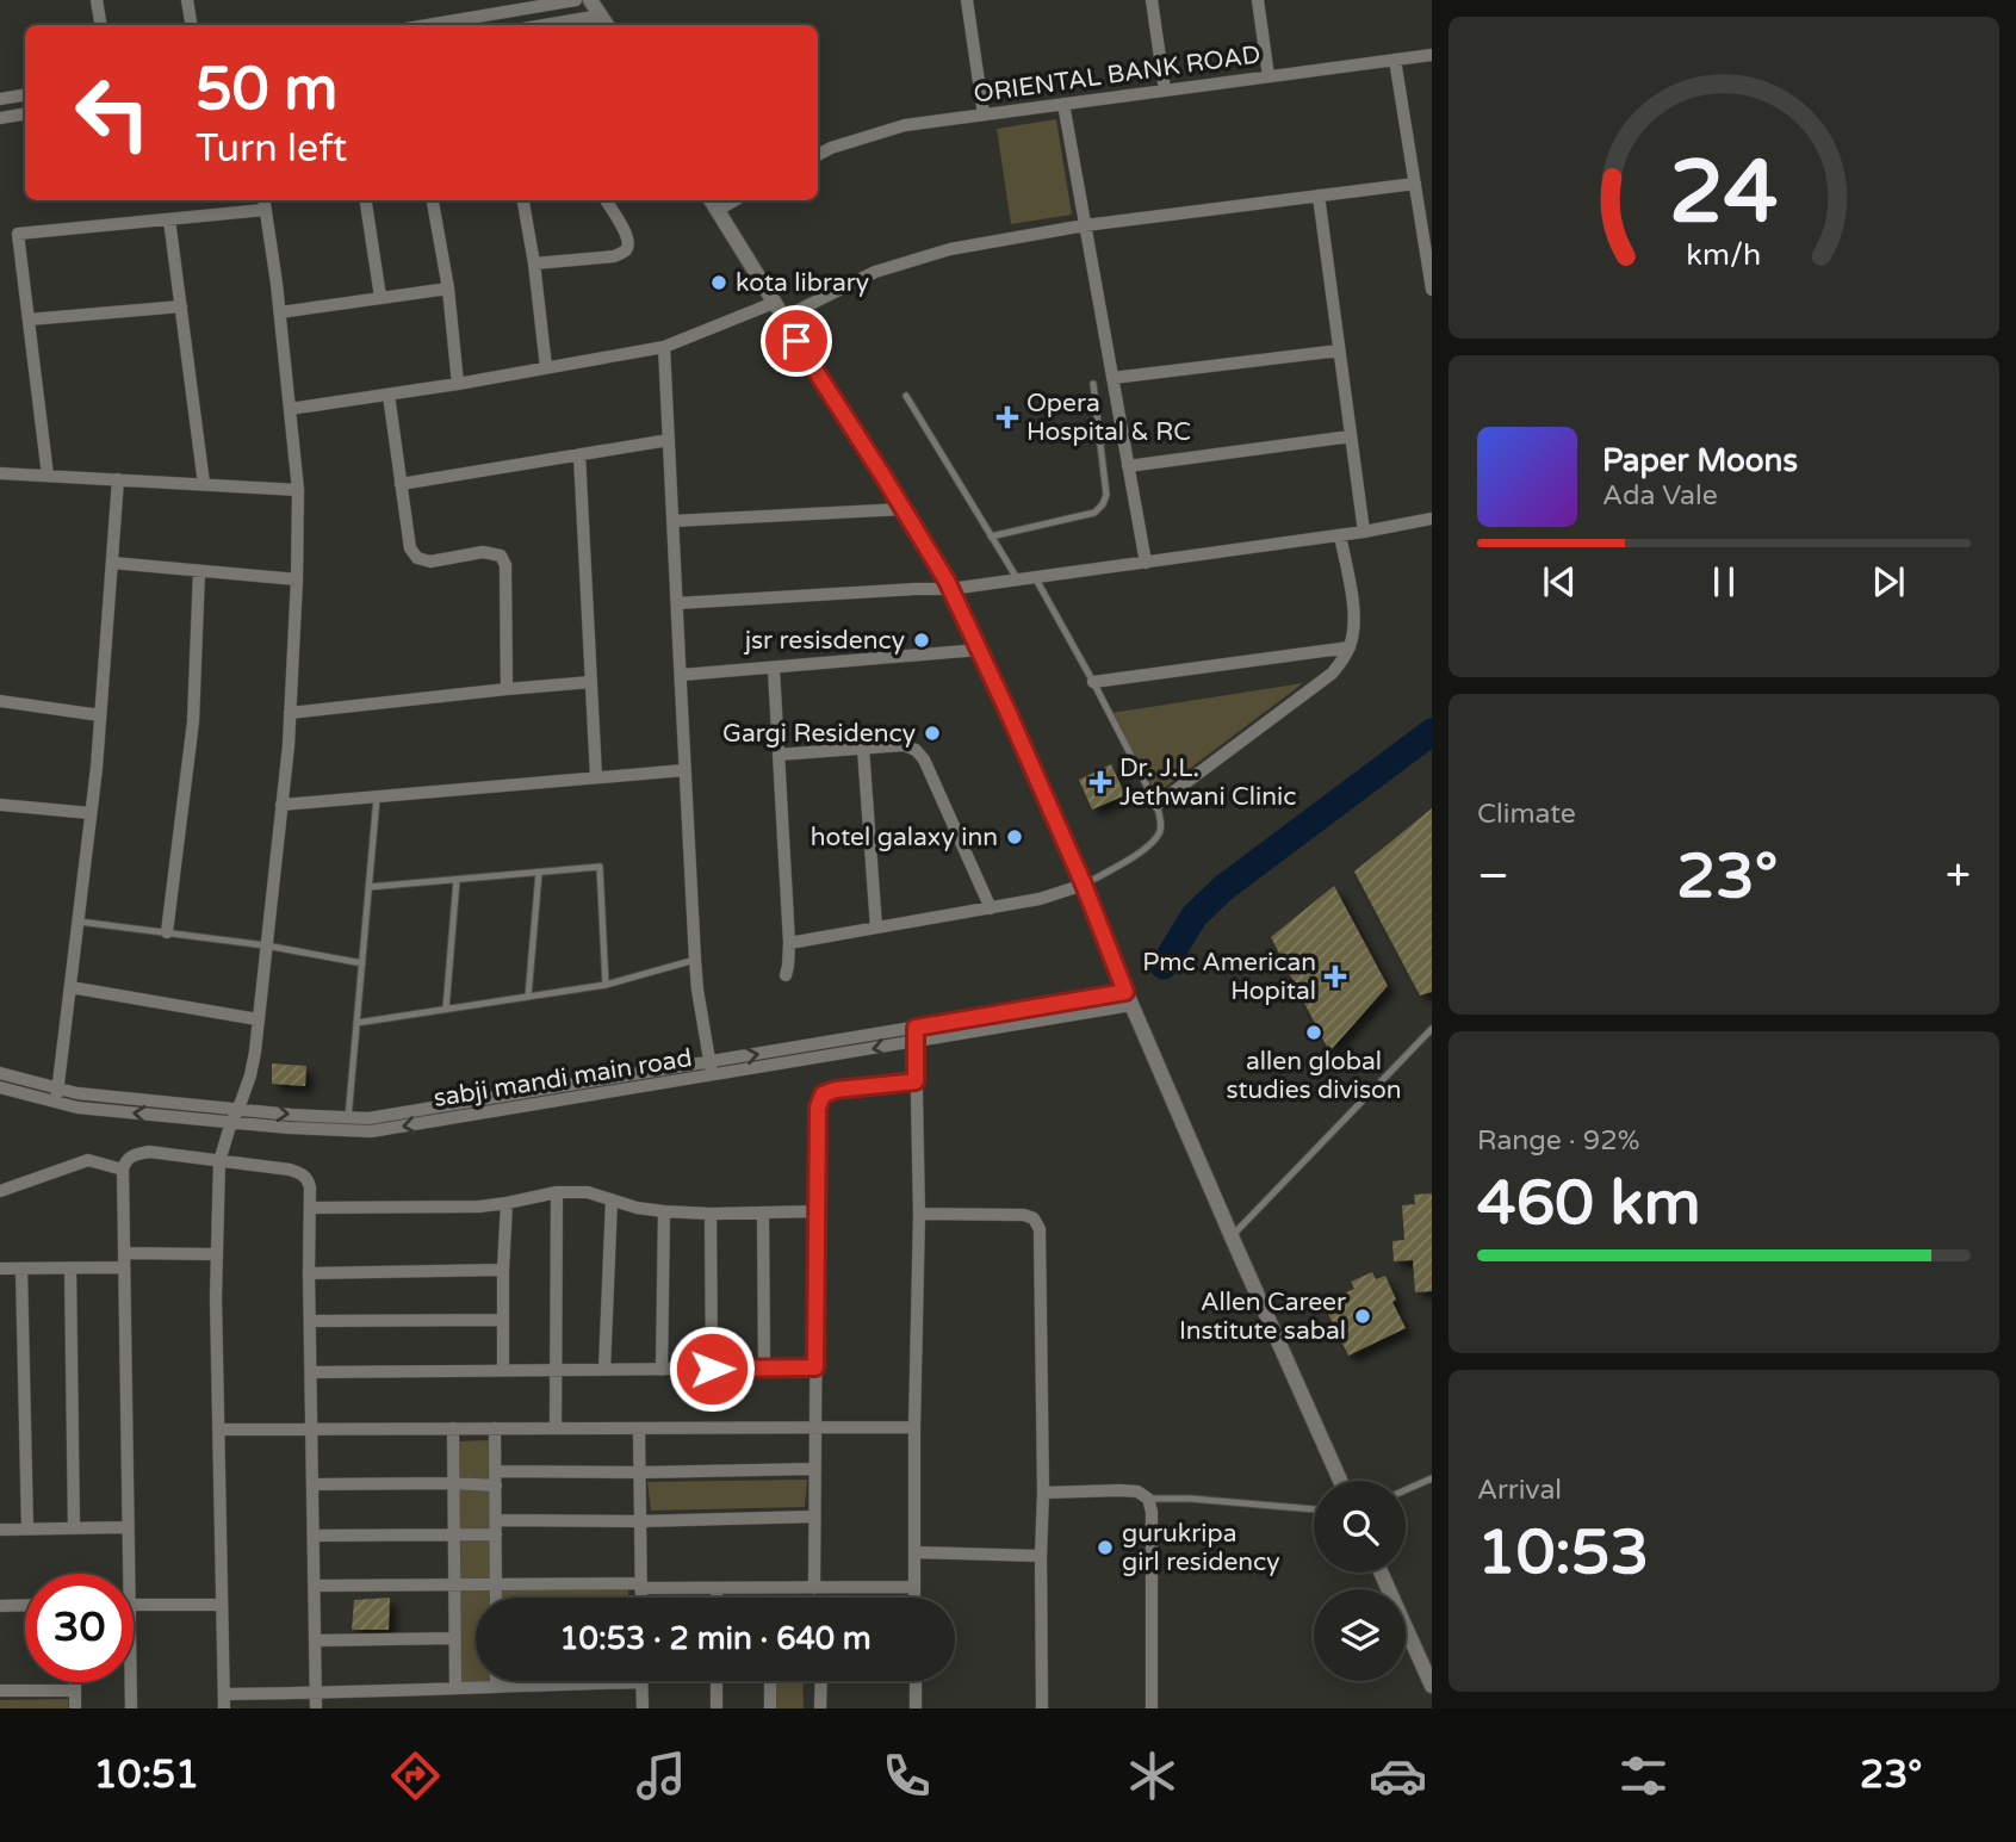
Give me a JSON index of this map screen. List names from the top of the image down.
{
  "streets": {
    "street": ["ORIENTAL BANK ROAD", "sabji mandi main road"]
  },
  "places": {
    "other": [
      "kota library",
      "jsr resisdency",
      "Gargi Residency",
      "hotel galaxy inn",
      "allen global studies divison",
      "Allen Career Institute sabal",
      "gurukripa girl residency"
    ],
    "health": ["Opera Hospital & RC", "Dr. J.L. Jethwani Clinic", "Pmc American Hopital"]
  },
  "page": {
    "turn": ["50 m", "Turn left"],
    "song": ["Paper Moons", "Ada Vale"],
    "tile": [
      "Climate",
      ["Range · 92%", "460 km"],
      ["Arrival", "10:53"]
    ],
    "heat": ["−", "23°", "+"],
    "limit": "30",
    "trip": "10:53 · 2 min · 640 m",
    "tabs": ["10:51", "23°"],
    "gauge": ["24", "km/h"]
  }
}
